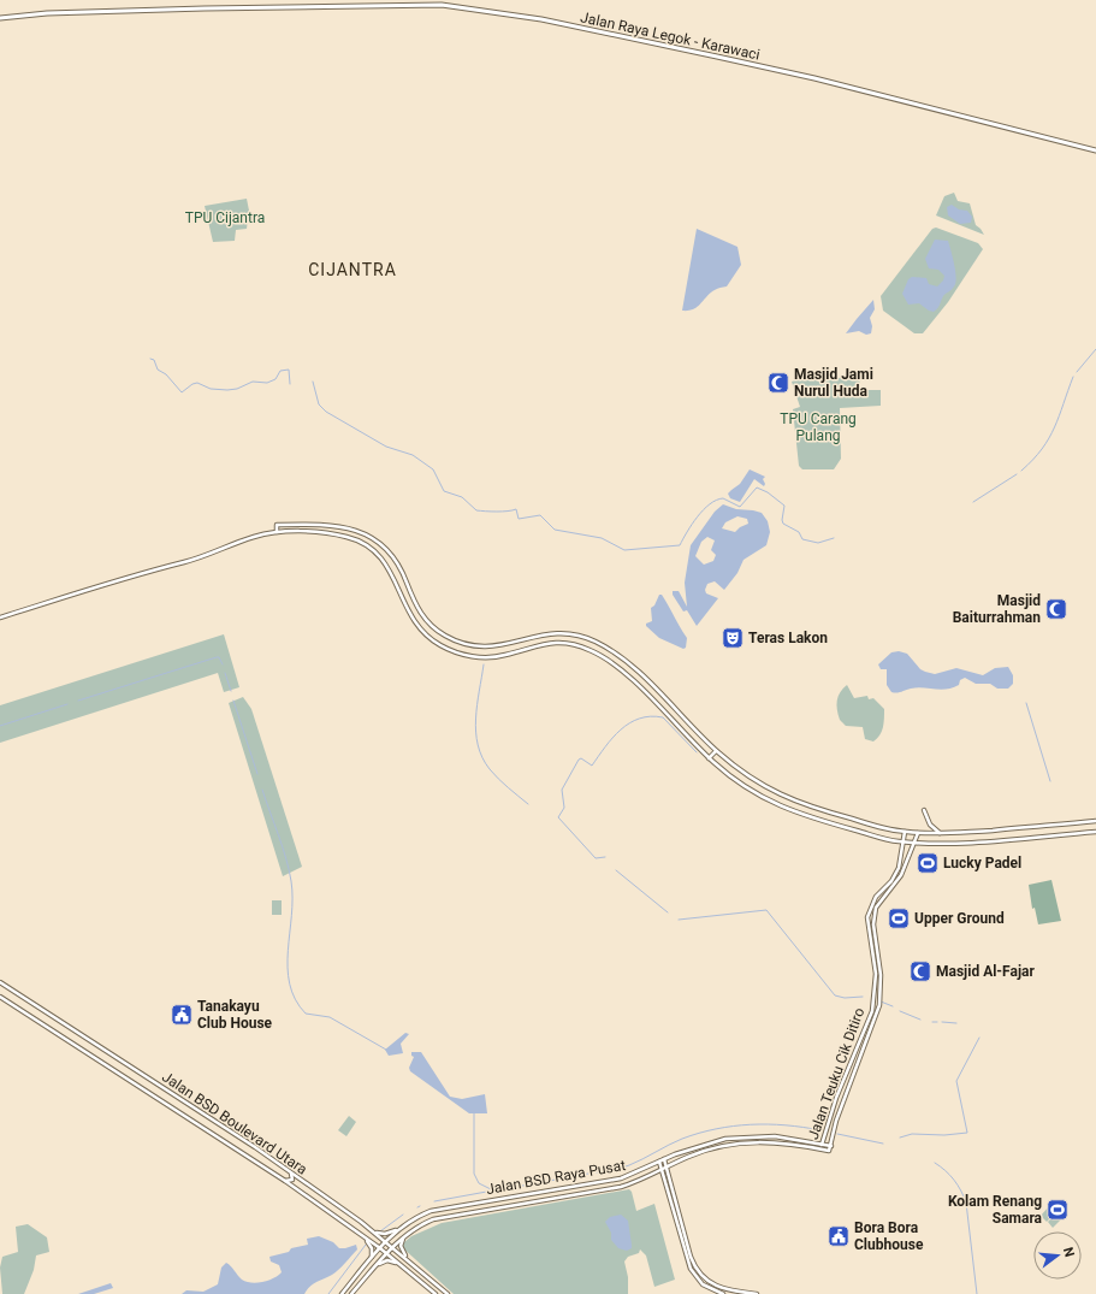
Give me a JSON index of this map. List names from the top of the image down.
{
  "streets": {
    "main road": [
      "Jalan Raya Legok - Karawaci",
      "Jalan Teuku Cik Ditiro",
      "Jalan BSD Boulevard Utara",
      "Jalan BSD Raya Pusat"
    ]
  },
  "crossings": [
    ["Jalan Teuku Cik Ditiro", "Jalan BSD Raya Pusat"],
    ["Jalan BSD Boulevard Utara", "Jalan BSD Raya Pusat"]
  ],
  "districts": ["CIJANTRA"],
  "parks": ["TPU Cijantra", "TPU Carang Pulang"],
  "places": {
    "mosque": ["Masjid Jami Nurul Huda", "Masjid Baiturrahman", "Masjid Al-Fajar"],
    "theatre": ["Teras Lakon"],
    "sports": ["Lucky Padel", "Upper Ground", "Kolam Renang Samara"],
    "public building": ["Tanakayu Club House", "Bora Bora Clubhouse"]
  },
  "north": "right"
}
